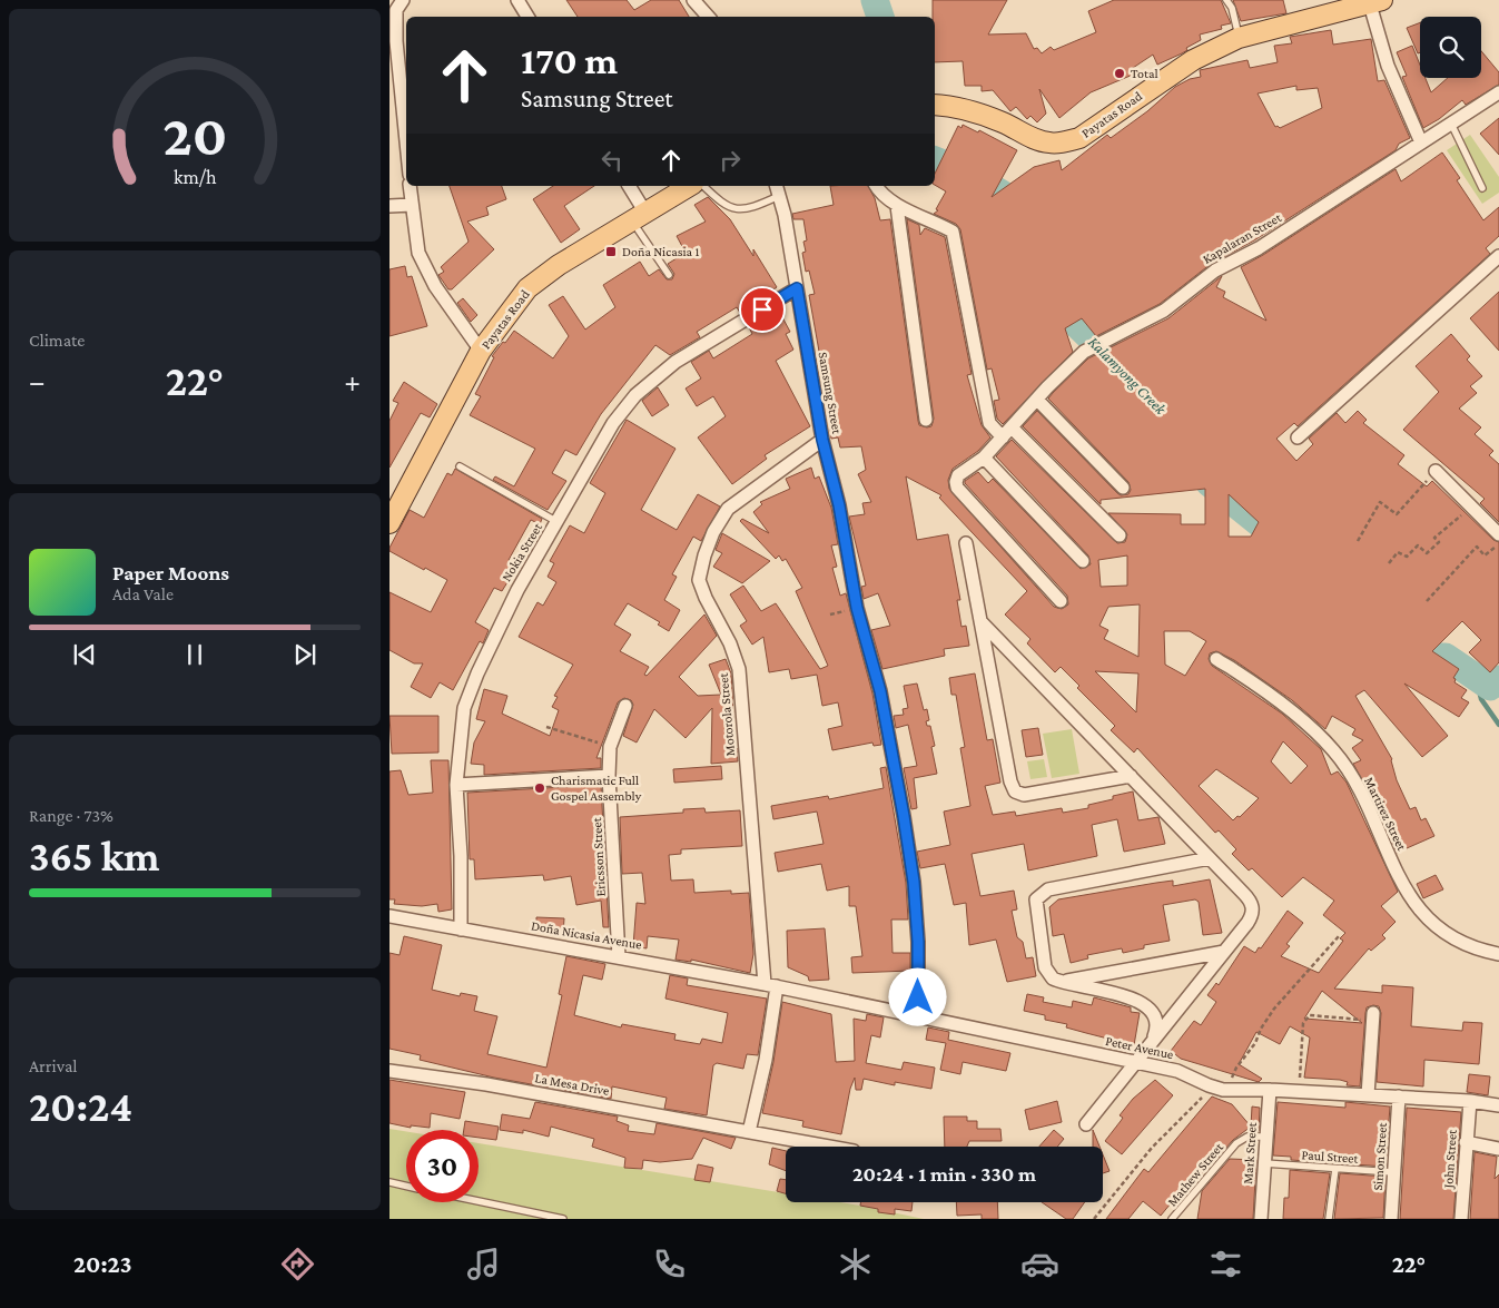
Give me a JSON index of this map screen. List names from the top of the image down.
{
  "streets": {
    "main road": ["Payatas Road"],
    "street": [
      "Kapalaran Street",
      "Samsung Street",
      "Nokia Street",
      "Motorola Street",
      "Martirez Street",
      "Ericsson Street",
      "Doña Nicasia Avenue",
      "Peter Avenue",
      "La Mesa Drive",
      "Mark Street",
      "Simon Street",
      "John Street"
    ],
    "lane": ["Paul Street", "Mathew Street"]
  },
  "crossings": [
    ["Samsung Street", "Nokia Street"],
    ["Samsung Street", "Motorola Street"],
    ["Samsung Street", "Peter Avenue"],
    ["Nokia Street", "Doña Nicasia Avenue"],
    ["Motorola Street", "Doña Nicasia Avenue"],
    ["Motorola Street", "Peter Avenue"],
    ["Ericsson Street", "Doña Nicasia Avenue"],
    ["Doña Nicasia Avenue", "Peter Avenue"],
    ["Peter Avenue", "Mark Street"],
    ["Peter Avenue", "Simon Street"],
    ["Peter Avenue", "John Street"],
    ["Mark Street", "Paul Street"],
    ["Mark Street", "Mathew Street"],
    ["Paul Street", "Simon Street"]
  ],
  "water": ["Kalamyong Creek"],
  "places": {
    "other": ["Total", "Charismatic Full Gospel Assembly"],
    "transit": ["Doña Nicasia 1"]
  },
  "page": {
    "turn": ["170 m", "Samsung Street"],
    "tile": [
      "Climate",
      ["Range · 73%", "365 km"],
      ["Arrival", "20:24"]
    ],
    "heat": ["−", "22°", "+"],
    "song": ["Paper Moons", "Ada Vale"],
    "limit": "30",
    "trip": "20:24 · 1 min · 330 m",
    "tabs": ["20:23", "22°"],
    "gauge": ["20", "km/h"]
  }
}
